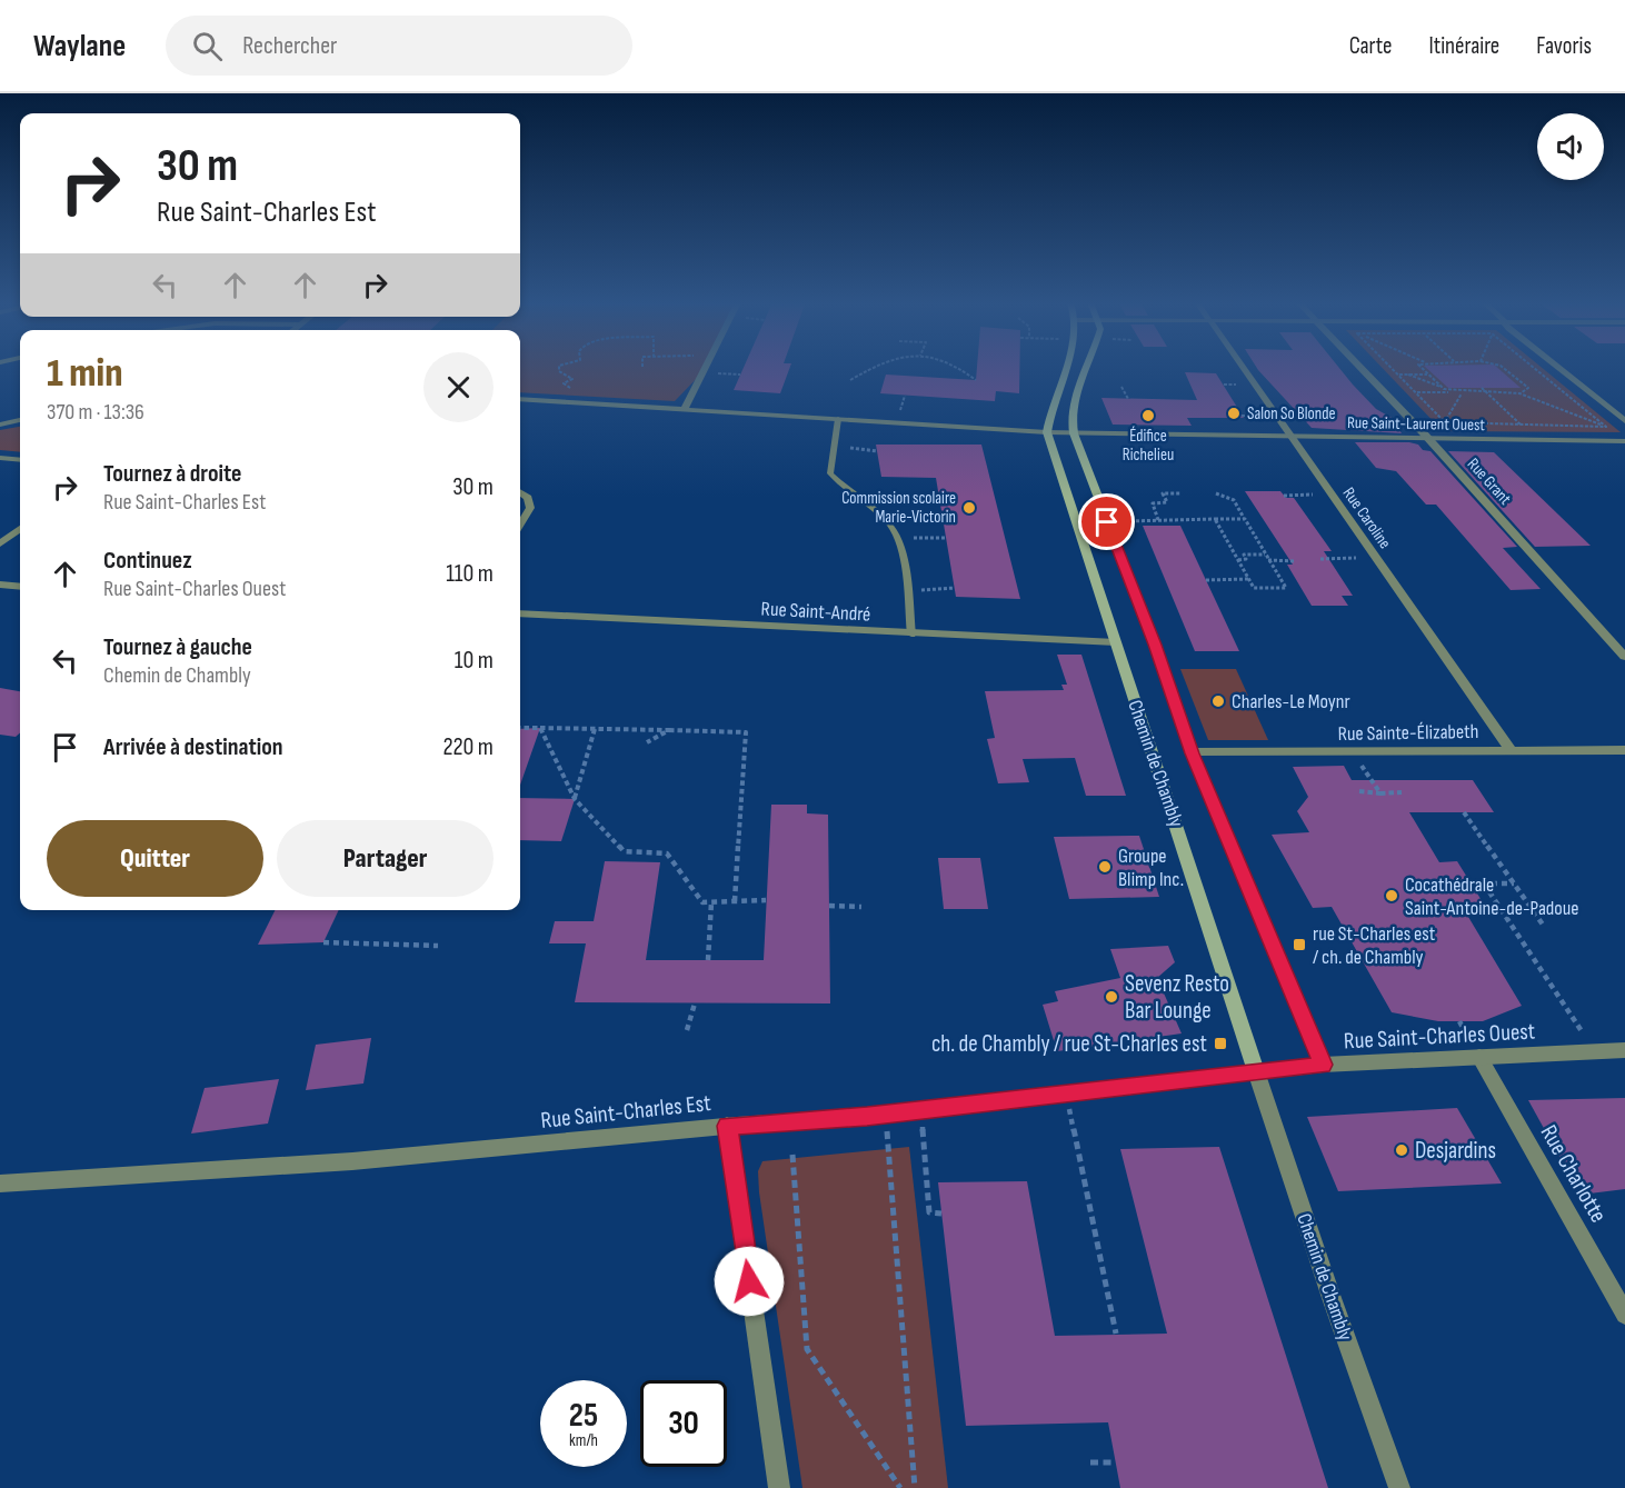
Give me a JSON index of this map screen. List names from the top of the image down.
{
  "streets": {
    "main road": ["Chemin de Chambly"],
    "street": [
      "Rue Saint-Laurent Ouest",
      "Rue Grant",
      "Rue Caroline",
      "Rue Saint-André",
      "Rue Sainte-Élizabeth",
      "Rue Saint-Charles Ouest",
      "Rue Saint-Charles Est",
      "Rue Charlotte"
    ]
  },
  "crossings": [
    ["Rue Saint-Laurent Ouest", "Rue Grant"],
    ["Rue Saint-Laurent Ouest", "Rue Caroline"],
    ["Rue Saint-Laurent Ouest", "Chemin de Chambly"],
    ["Rue Caroline", "Rue Sainte-Élizabeth"],
    ["Rue Saint-André", "Chemin de Chambly"],
    ["Rue Sainte-Élizabeth", "Chemin de Chambly"],
    ["Chemin de Chambly", "Rue Saint-Charles Ouest"],
    ["Chemin de Chambly", "Rue Saint-Charles Est"],
    ["Rue Saint-Charles Ouest", "Rue Saint-Charles Est"],
    ["Rue Saint-Charles Ouest", "Rue Charlotte"]
  ],
  "places": {
    "other": [
      "Salon So Blonde",
      "Édifice Richelieu",
      "Commission scolaire Marie-Victorin",
      "Charles-Le Moynr",
      "Groupe Blimp Inc.",
      "Cocathédrale Saint-Antoine-de-Padoue",
      "Sevenz Resto Bar Lounge",
      "Desjardins"
    ],
    "transit": ["rue St-Charles est / ch. de Chambly", "ch. de Chambly / rue St-Charles est"]
  },
  "page": {
    "header": "Waylane",
    "search": "Rechercher",
    "nav": ["Carte", "Itinéraire", "Favoris"],
    "turn": ["30 m", "Rue Saint-Charles Est"],
    "heading": ["1 min", "370 m · 13:36"],
    "list": [
      {
        "name": "Tournez à droite",
        "note": "Rue Saint-Charles Est",
        "value": "30 m"
      },
      {
        "name": "Continuez",
        "note": "Rue Saint-Charles Ouest",
        "value": "110 m"
      },
      {
        "name": "Tournez à gauche",
        "note": "Chemin de Chambly",
        "value": "10 m"
      },
      {
        "name": "Arrivée à destination",
        "value": "220 m"
      }
    ],
    "buttons": ["Quitter", "Partager"],
    "speed": "25 km/h",
    "limit": "30"
  }
}
